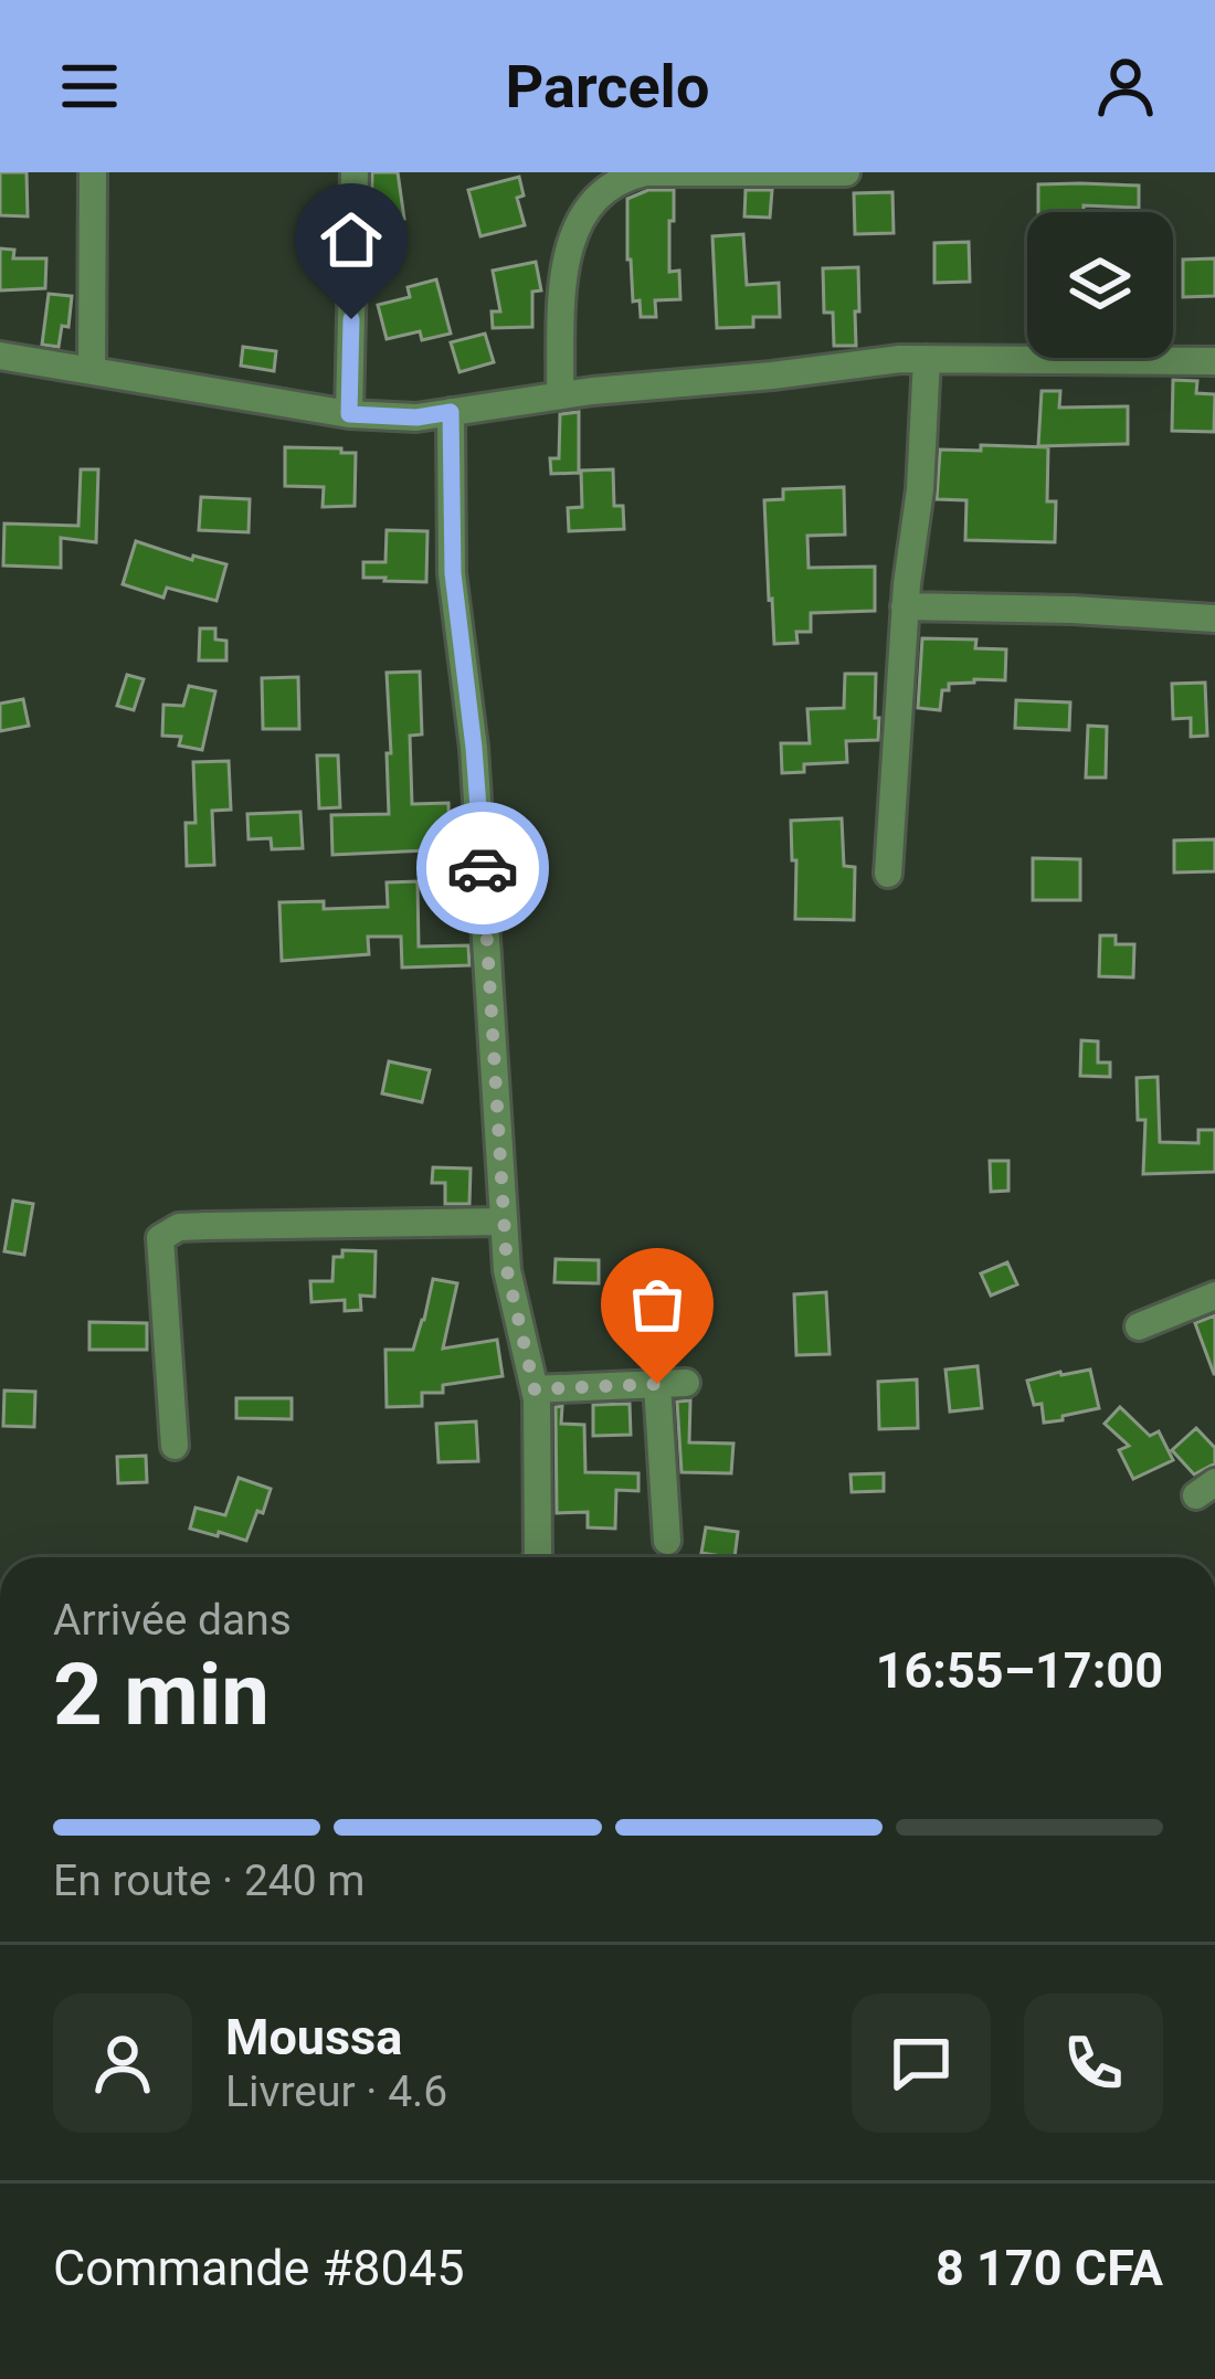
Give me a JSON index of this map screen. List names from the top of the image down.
{
  "page": {
    "header": "Parcelo",
    "heading": ["2 min", "Arrivée dans", "16:55–17:00"],
    "panel": [
      "Moussa",
      "Livreur · 4.6",
      "Commande #8045",
      "8 170 CFA"
    ],
    "bar": "En route · 240 m"
  }
}
